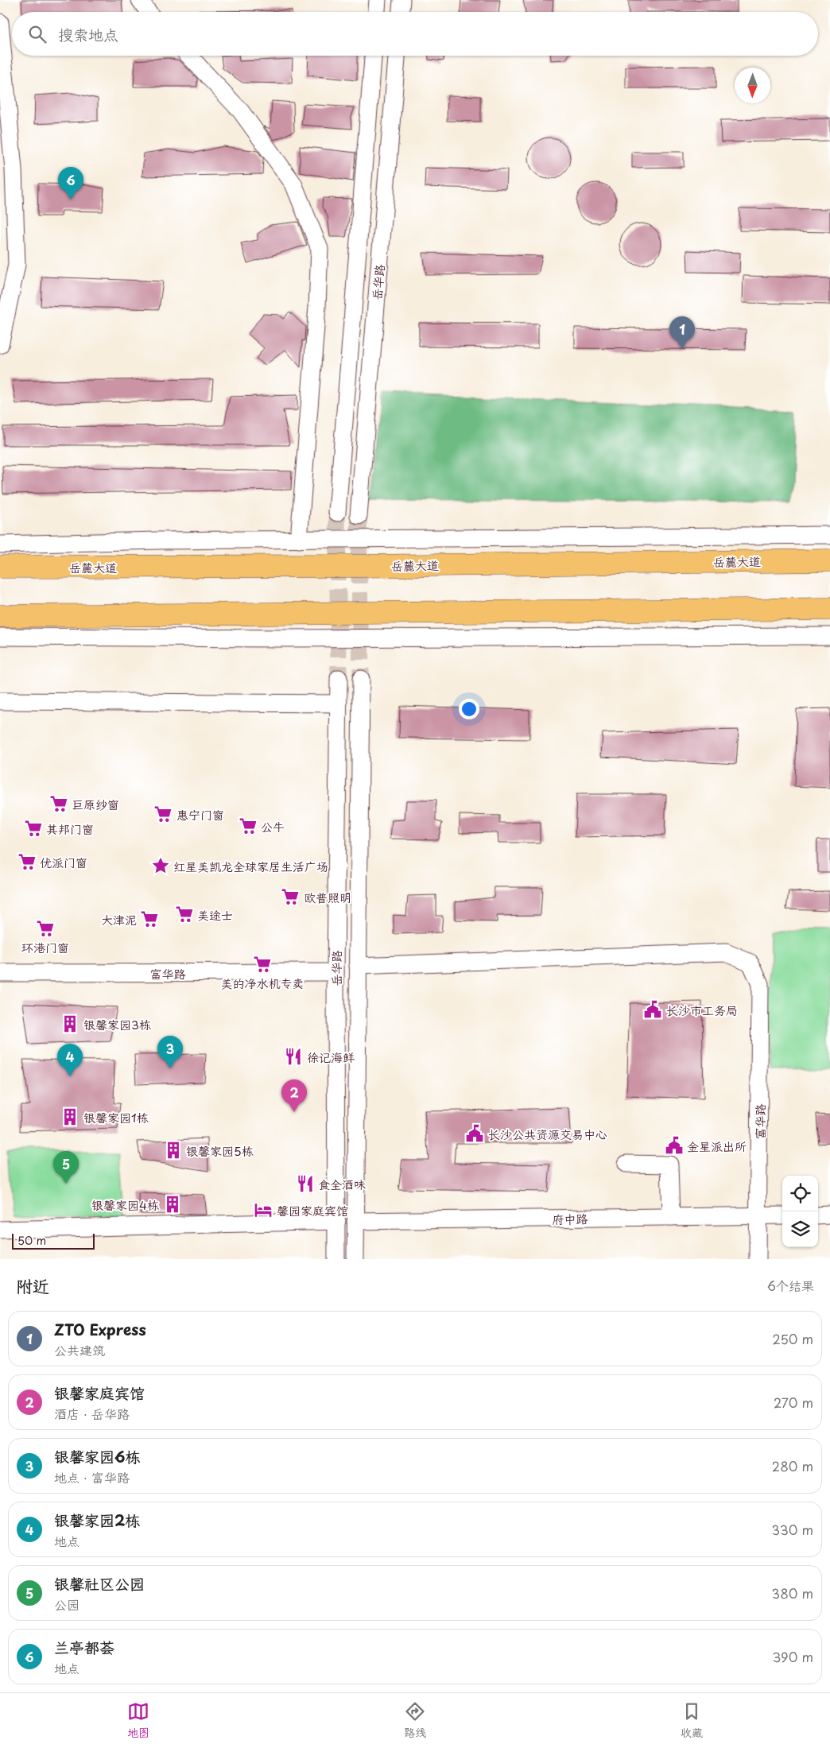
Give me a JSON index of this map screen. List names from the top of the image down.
{
  "streets": {
    "highway": ["岳麓大道"],
    "street": ["岳华路", "富华路", "府中路"]
  },
  "crossings": [
    ["岳华路", "富华路"],
    ["岳华路", "府中路"],
    ["富华路", "府中路"]
  ],
  "places": {
    "supermarket": [
      "巨原纱窗",
      "惠宁门窗",
      "公牛",
      "其邦门窗",
      "优派门窗",
      "欧普照明",
      "美途士",
      "大津泥",
      "环港门窗",
      "美的净水机专卖"
    ],
    "place": ["红星美凯龙全球家居生活广场"],
    "public building": ["长沙市工务局", "长沙公共资源交易中心", "金星派出所"],
    "building": [
      "银馨家园3栋",
      "银馨家园1栋",
      "银馨家园5栋",
      "银馨家园4栋"
    ],
    "restaurant": ["徐记海鲜", "食全酒味"],
    "hotel": ["馨园家庭宾馆"]
  },
  "scale_bar": "50 m",
  "north": "bottom",
  "page": {
    "search": "搜索地点",
    "pins": [
      "6",
      "1",
      "3",
      "4",
      "2",
      "5"
    ],
    "scale": "50 m",
    "heading": ["附近", "6个结果"],
    "list": [
      {
        "mark": "1",
        "name": "ZTO Express",
        "note": "公共建筑",
        "value": "250 m"
      },
      {
        "mark": "2",
        "name": "银馨家庭宾馆",
        "note": "酒店 · 岳华路",
        "value": "270 m"
      },
      {
        "mark": "3",
        "name": "银馨家园6栋",
        "note": "地点 · 富华路",
        "value": "280 m"
      },
      {
        "mark": "4",
        "name": "银馨家园2栋",
        "note": "地点",
        "value": "330 m"
      },
      {
        "mark": "5",
        "name": "银馨社区公园",
        "note": "公园",
        "value": "380 m"
      },
      {
        "mark": "6",
        "name": "兰亭都荟",
        "note": "地点",
        "value": "390 m"
      }
    ],
    "nav": ["地图", "路线", "收藏"]
  }
}
